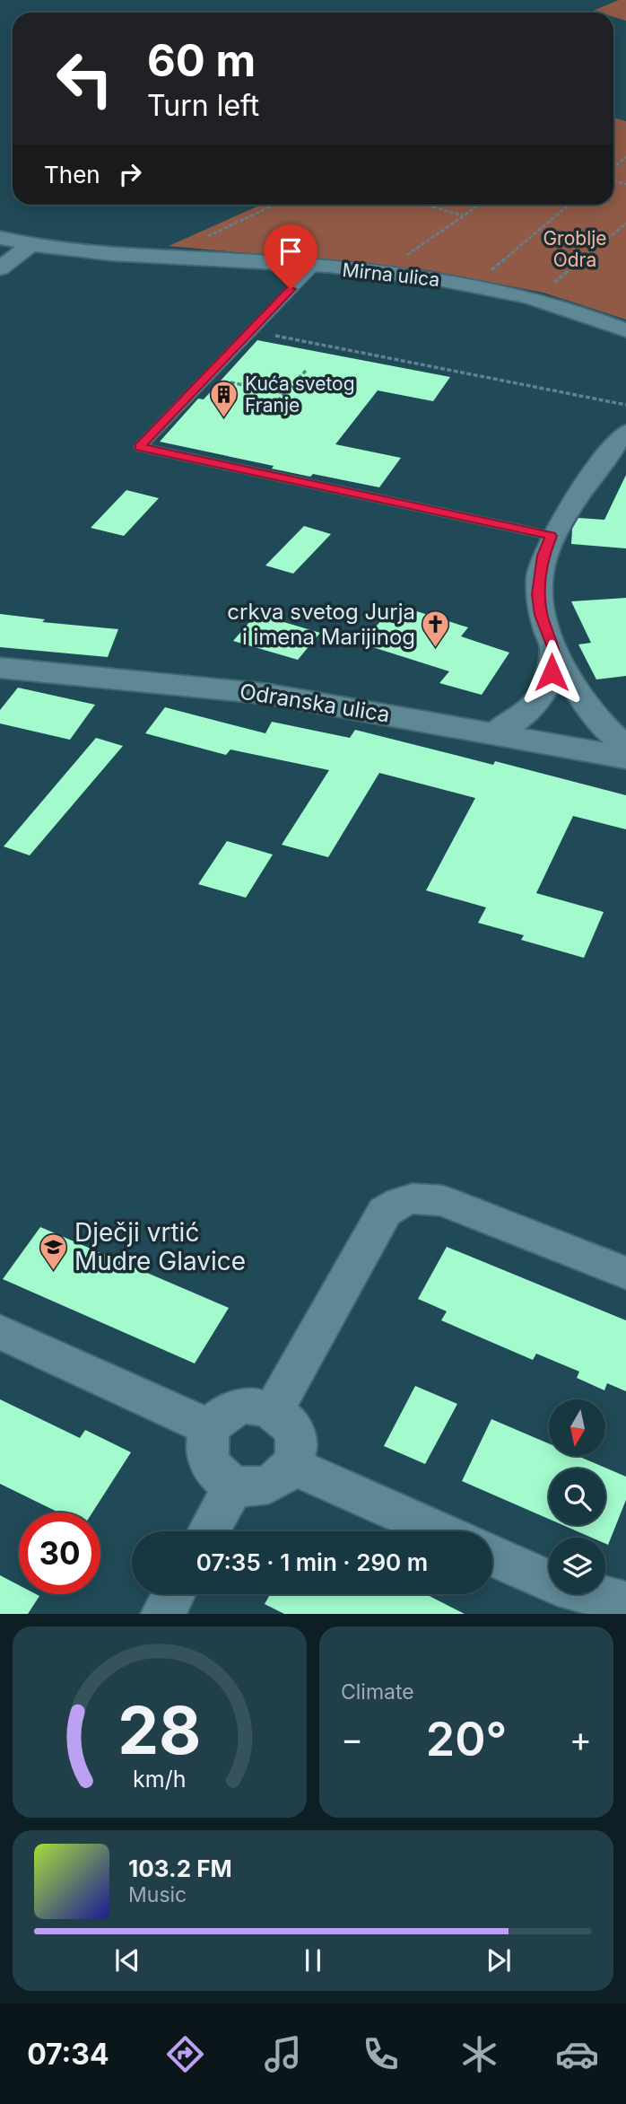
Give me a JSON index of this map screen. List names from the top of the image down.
{
  "streets": {
    "street": ["Mirna ulica", "Odranska ulica"]
  },
  "parks": ["Groblje Odra"],
  "places": {
    "building": ["Kuća svetog Franje"],
    "church": ["crkva svetog Jurja i imena Marijinog"],
    "school or university": ["Dječji vrtić Mudre Glavice"]
  },
  "north": "bottom",
  "page": {
    "turn": ["60 m", "Turn left"],
    "then": "Then",
    "limit": "30",
    "trip": "07:35 · 1 min · 290 m",
    "tile": "Climate",
    "heat": ["−", "20°", "+"],
    "song": ["103.2 FM", "Music"],
    "tabs": "07:34",
    "gauge": ["28", "km/h"]
  }
}
